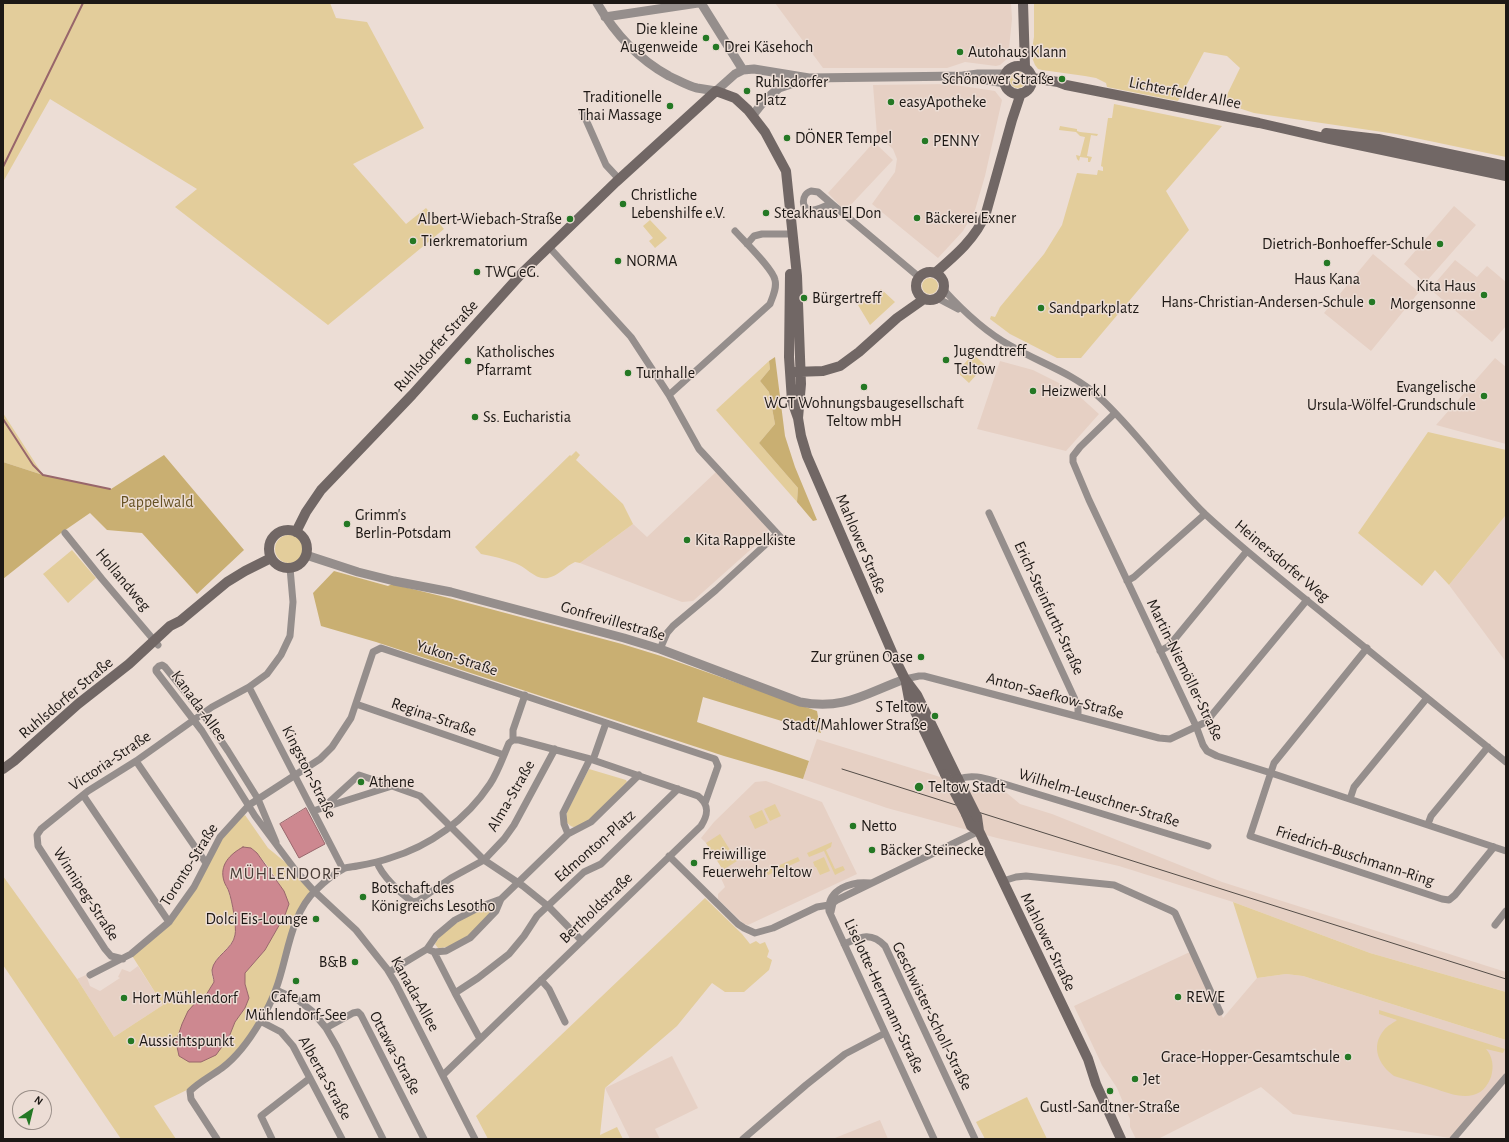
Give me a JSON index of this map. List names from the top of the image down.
{
  "streets": {
    "main road": ["Lichterfelder Allee", "Ruhlsdorfer Straße", "Mahlower Straße"],
    "street": [
      "Heinersdorfer Weg",
      "Hollandweg",
      "Erich-Steinfurth-Straße",
      "Gonfrevillestraße",
      "Yukon-Straße",
      "Martin-Niemöller-Straße",
      "Anton-Saefkow-Straße",
      "Kanada-Allee",
      "Regina-Straße",
      "Victoria-Straße",
      "Kingston-Straße",
      "Alma-Straße",
      "Wilhelm-Leuschner-Straße",
      "Edmonton-Platz",
      "Friedrich-Buschmann-Ring",
      "Toronto-Straße",
      "Winnipeg-Straße",
      "Bertholdstraße",
      "Liselotte-Herrmann-Straße",
      "Geschwister-Scholl-Straße",
      "Ottawa-Straße",
      "Alberta-Straße"
    ]
  },
  "crossings": [
    ["Ruhlsdorfer Straße", "Mahlower Straße"],
    ["Ruhlsdorfer Straße", "Hollandweg"],
    ["Ruhlsdorfer Straße", "Gonfrevillestraße"],
    ["Ruhlsdorfer Straße", "Victoria-Straße"],
    ["Mahlower Straße", "Gonfrevillestraße"],
    ["Mahlower Straße", "Anton-Saefkow-Straße"],
    ["Mahlower Straße", "Wilhelm-Leuschner-Straße"],
    ["Mahlower Straße", "Liselotte-Herrmann-Straße"],
    ["Heinersdorfer Weg", "Martin-Niemöller-Straße"],
    ["Heinersdorfer Weg", "Anton-Saefkow-Straße"],
    ["Erich-Steinfurth-Straße", "Anton-Saefkow-Straße"],
    ["Gonfrevillestraße", "Anton-Saefkow-Straße"],
    ["Gonfrevillestraße", "Victoria-Straße"],
    ["Yukon-Straße", "Edmonton-Platz"],
    ["Yukon-Straße", "Toronto-Straße"],
    ["Yukon-Straße", "Bertholdstraße"],
    ["Martin-Niemöller-Straße", "Anton-Saefkow-Straße"],
    ["Martin-Niemöller-Straße", "Friedrich-Buschmann-Ring"],
    ["Kanada-Allee", "Victoria-Straße"],
    ["Kanada-Allee", "Alma-Straße"],
    ["Kanada-Allee", "Toronto-Straße"],
    ["Kanada-Allee", "Bertholdstraße"],
    ["Regina-Straße", "Alma-Straße"],
    ["Regina-Straße", "Toronto-Straße"],
    ["Victoria-Straße", "Kingston-Straße"],
    ["Victoria-Straße", "Winnipeg-Straße"],
    ["Kingston-Straße", "Alma-Straße"],
    ["Kingston-Straße", "Toronto-Straße"],
    ["Alma-Straße", "Alberta-Straße"],
    ["Toronto-Straße", "Winnipeg-Straße"],
    ["Liselotte-Herrmann-Straße", "Geschwister-Scholl-Straße"]
  ],
  "districts": ["MÜHLENDORF"],
  "parks": ["Pappelwald"],
  "places": [
    "Die kleine Augenweide",
    "Drei Käsehoch",
    "Autohaus Klann",
    "Schönower Straße",
    "Ruhlsdorfer Platz",
    "easyApotheke",
    "Traditionelle Thai Massage",
    "DÖNER Tempel",
    "PENNY",
    "Christliche Lebenshilfe e.V.",
    "Steakhaus El Don",
    "Bäckerei Exner",
    "Albert-Wiebach-Straße",
    "Tierkrematorium",
    "Dietrich-Bonhoeffer-Schule",
    "NORMA",
    "Haus Kana",
    "TWG eG.",
    "Kita Haus Morgensonne",
    "Bürgertreff",
    "Hans-Christian-Andersen-Schule",
    "Sandparkplatz",
    "Jugendtreff Teltow",
    "Katholisches Pfarramt",
    "Turnhalle",
    "WGT Wohnungsbaugesellschaft Teltow mbH",
    "Heizwerk I",
    "Evangelische Ursula-Wölfel-Grundschule",
    "Ss. Eucharistia",
    "Grimm's Berlin-Potsdam",
    "Kita Rappelkiste",
    "Zur grünen Oase",
    "S Teltow Stadt/Mahlower Straße",
    "Athene",
    "Teltow Stadt",
    "Netto",
    "Bäcker Steinecke",
    "Freiwillige Feuerwehr Teltow",
    "Botschaft des Königreichs Lesotho",
    "Dolci Eis-Lounge",
    "B&B",
    "Cafe am Mühlendorf-See",
    "REWE",
    "Hort Mühlendorf",
    "Aussichtspunkt",
    "Grace-Hopper-Gesamtschule",
    "Jet",
    "Gustl-Sandtner-Straße"
  ],
  "north": "top right"
}
